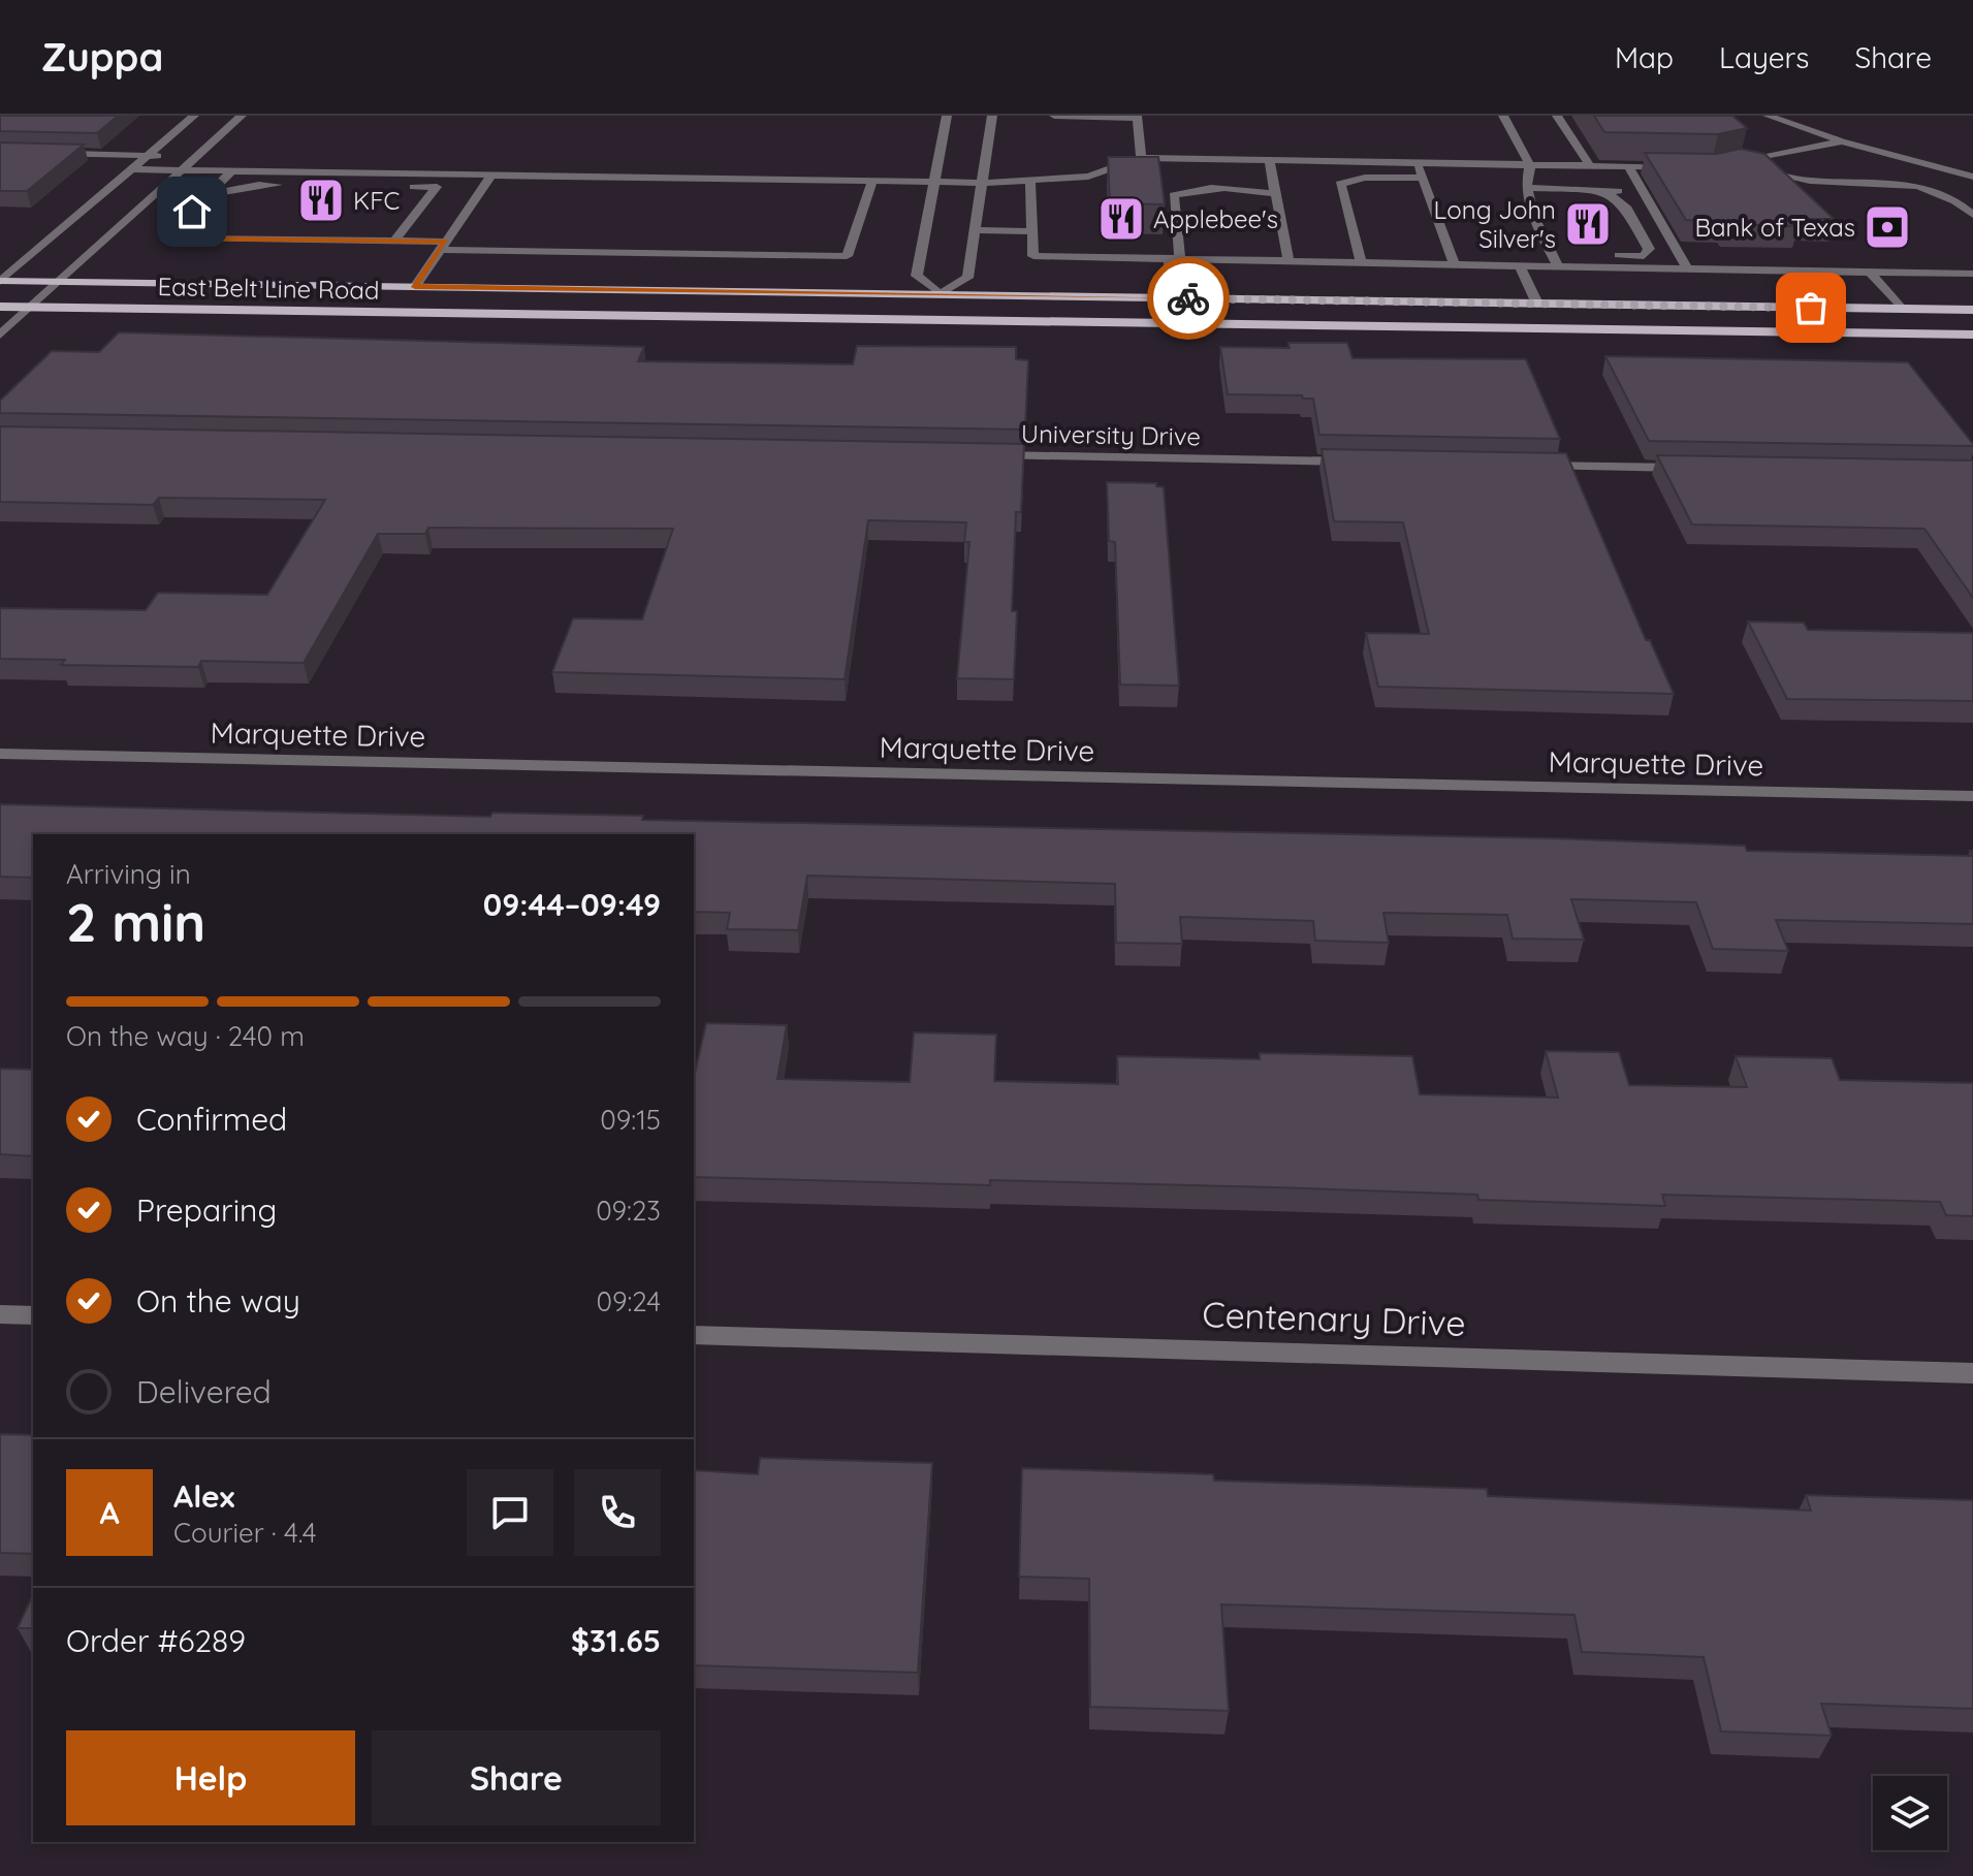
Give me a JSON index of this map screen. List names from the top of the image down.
{
  "streets": {
    "main road": ["East Belt Line Road"],
    "street": ["University Drive", "Marquette Drive", "Centenary Drive"]
  },
  "places": {
    "restaurant": ["KFC", "Applebee's", "Long John Silver's"],
    "bank": ["Bank of Texas"]
  },
  "page": {
    "header": "Zuppa",
    "nav": ["Map", "Layers", "Share"],
    "heading": ["2 min", "Arriving in", "09:44–09:49"],
    "panel": [
      "Alex",
      "Courier · 4.4",
      "Order #6289",
      "$31.65"
    ],
    "bar": "On the way · 240 m",
    "list": [
      ["Confirmed", "09:15"],
      ["Preparing", "09:23"],
      ["On the way", "09:24"],
      "Delivered"
    ],
    "round": "A",
    "buttons": ["Help", "Share"]
  }
}
